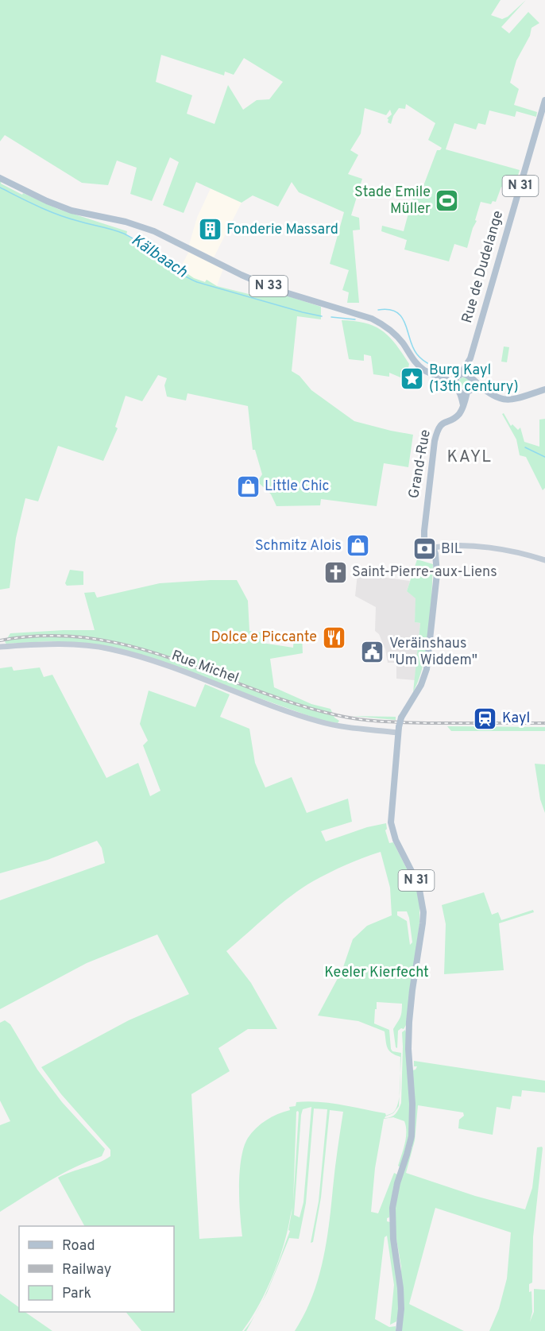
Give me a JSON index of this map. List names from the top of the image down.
{
  "streets": {
    "main road": [
      "N 31",
      "Rue de Dudelange",
      "N 33",
      "Grand-Rue",
      "Rue Michel"
    ]
  },
  "crossings": [
    ["N 31", "Grand-Rue"],
    ["N 31", "Rue Michel"],
    ["Rue de Dudelange", "N 33"]
  ],
  "districts": ["KAYL"],
  "water": ["Kälbaach"],
  "parks": ["Keeler Kierfecht"],
  "places": {
    "sports": ["Stade Emile Müller"],
    "building": ["Fonderie Massard"],
    "place": ["Burg Kayl (13th century)"],
    "shop": ["Little Chic", "Schmitz Alois"],
    "bank": ["BIL"],
    "church": ["Saint-Pierre-aux-Liens"],
    "restaurant": ["Dolce e Piccante"],
    "public building": ["Veräinshaus \"Um Widdem\""],
    "station": ["Kayl"]
  },
  "legend": ["Road", "Railway", "Park"]
}
